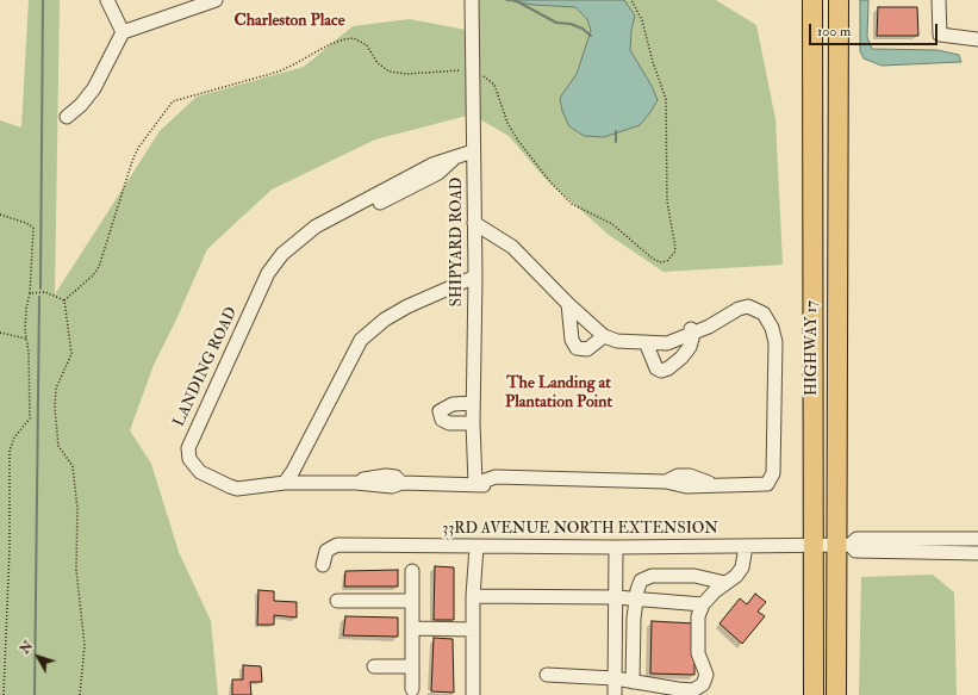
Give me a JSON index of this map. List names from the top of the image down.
{
  "streets": {
    "highway": ["HIGHWAY 17"],
    "street": ["SHIPYARD ROAD", "LANDING ROAD", "33RD AVENUE NORTH EXTENSION"]
  },
  "crossings": [
    ["SHIPYARD ROAD", "LANDING ROAD"],
    ["HIGHWAY 17", "33RD AVENUE NORTH EXTENSION"]
  ],
  "districts": ["Charleston Place", "The Landing at Plantation Point"],
  "scale_bar": "100 m",
  "north": "top left"
}
